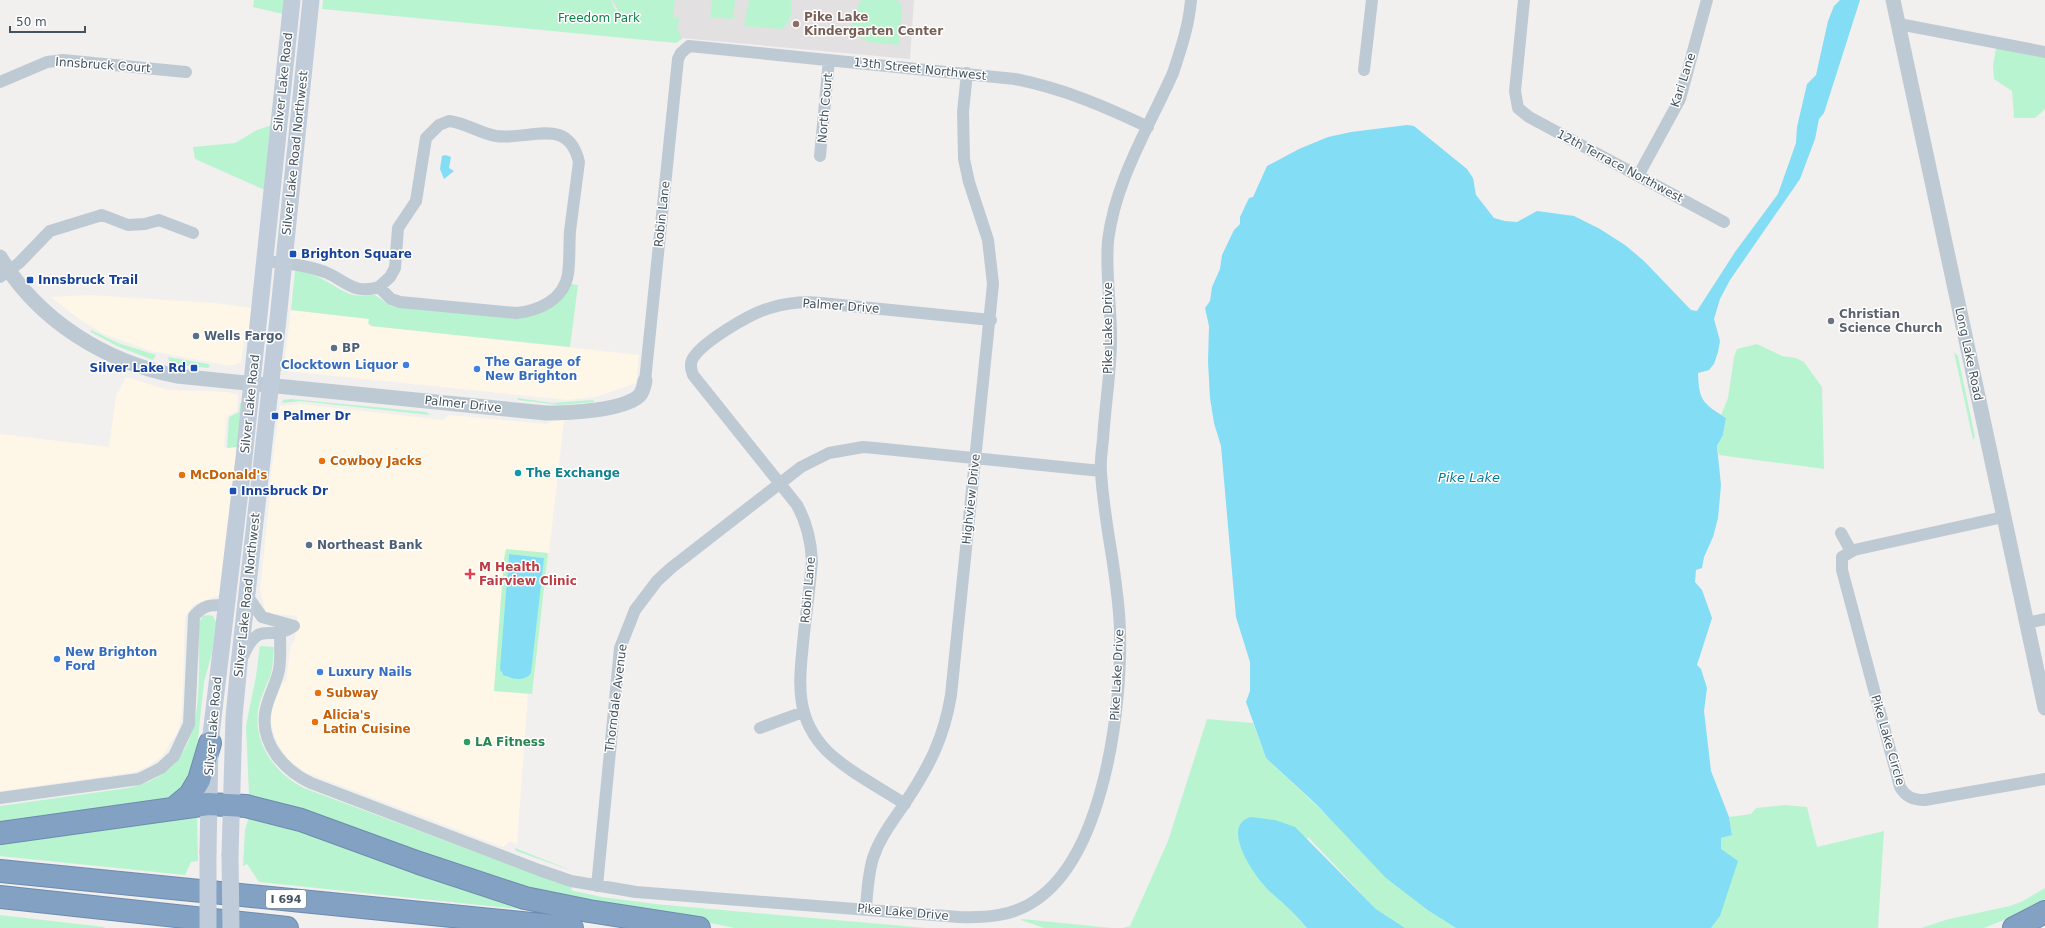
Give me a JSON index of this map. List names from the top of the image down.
{
  "streets": {
    "highway": ["I 694"],
    "main road": ["Silver Lake Road", "Silver Lake Road Northwest"],
    "street": [
      "Innsbruck Court",
      "13th Street Northwest",
      "Kari Lane",
      "North Court",
      "12th Terrace Northwest",
      "Robin Lane",
      "Palmer Drive",
      "Pike Lake Drive",
      "Long Lake Road",
      "Highview Drive",
      "Thorndale Avenue",
      "Pike Lake Circle"
    ]
  },
  "crossings": [
    ["13th Street Northwest", "North Court"],
    ["13th Street Northwest", "Robin Lane"],
    ["13th Street Northwest", "Pike Lake Drive"],
    ["13th Street Northwest", "Highview Drive"],
    ["Kari Lane", "12th Terrace Northwest"],
    ["Silver Lake Road", "Palmer Drive"],
    ["Silver Lake Road Northwest", "Palmer Drive"],
    ["Robin Lane", "Palmer Drive"],
    ["Robin Lane", "Highview Drive"],
    ["Robin Lane", "Thorndale Avenue"],
    ["Palmer Drive", "Highview Drive"],
    ["Pike Lake Drive", "Highview Drive"],
    ["Pike Lake Drive", "Thorndale Avenue"],
    ["Highview Drive", "Thorndale Avenue"]
  ],
  "water": ["Pike Lake"],
  "parks": ["Freedom Park"],
  "places": {
    "other": [
      "Pike Lake Kindergarten Center",
      "Christian Science Church",
      "Wells Fargo",
      "BP",
      "Clocktown Liquor",
      "The Garage of New Brighton",
      "Cowboy Jacks",
      "The Exchange",
      "McDonald's",
      "Northeast Bank",
      "New Brighton Ford",
      "Luxury Nails",
      "Subway",
      "Alicia's Latin Cuisine",
      "LA Fitness"
    ],
    "transit": [
      "Brighton Square",
      "Innsbruck Trail",
      "Silver Lake Rd",
      "Palmer Dr",
      "Innsbruck Dr"
    ],
    "health": ["M Health Fairview Clinic"]
  },
  "scale_bar": "50 m"
}
